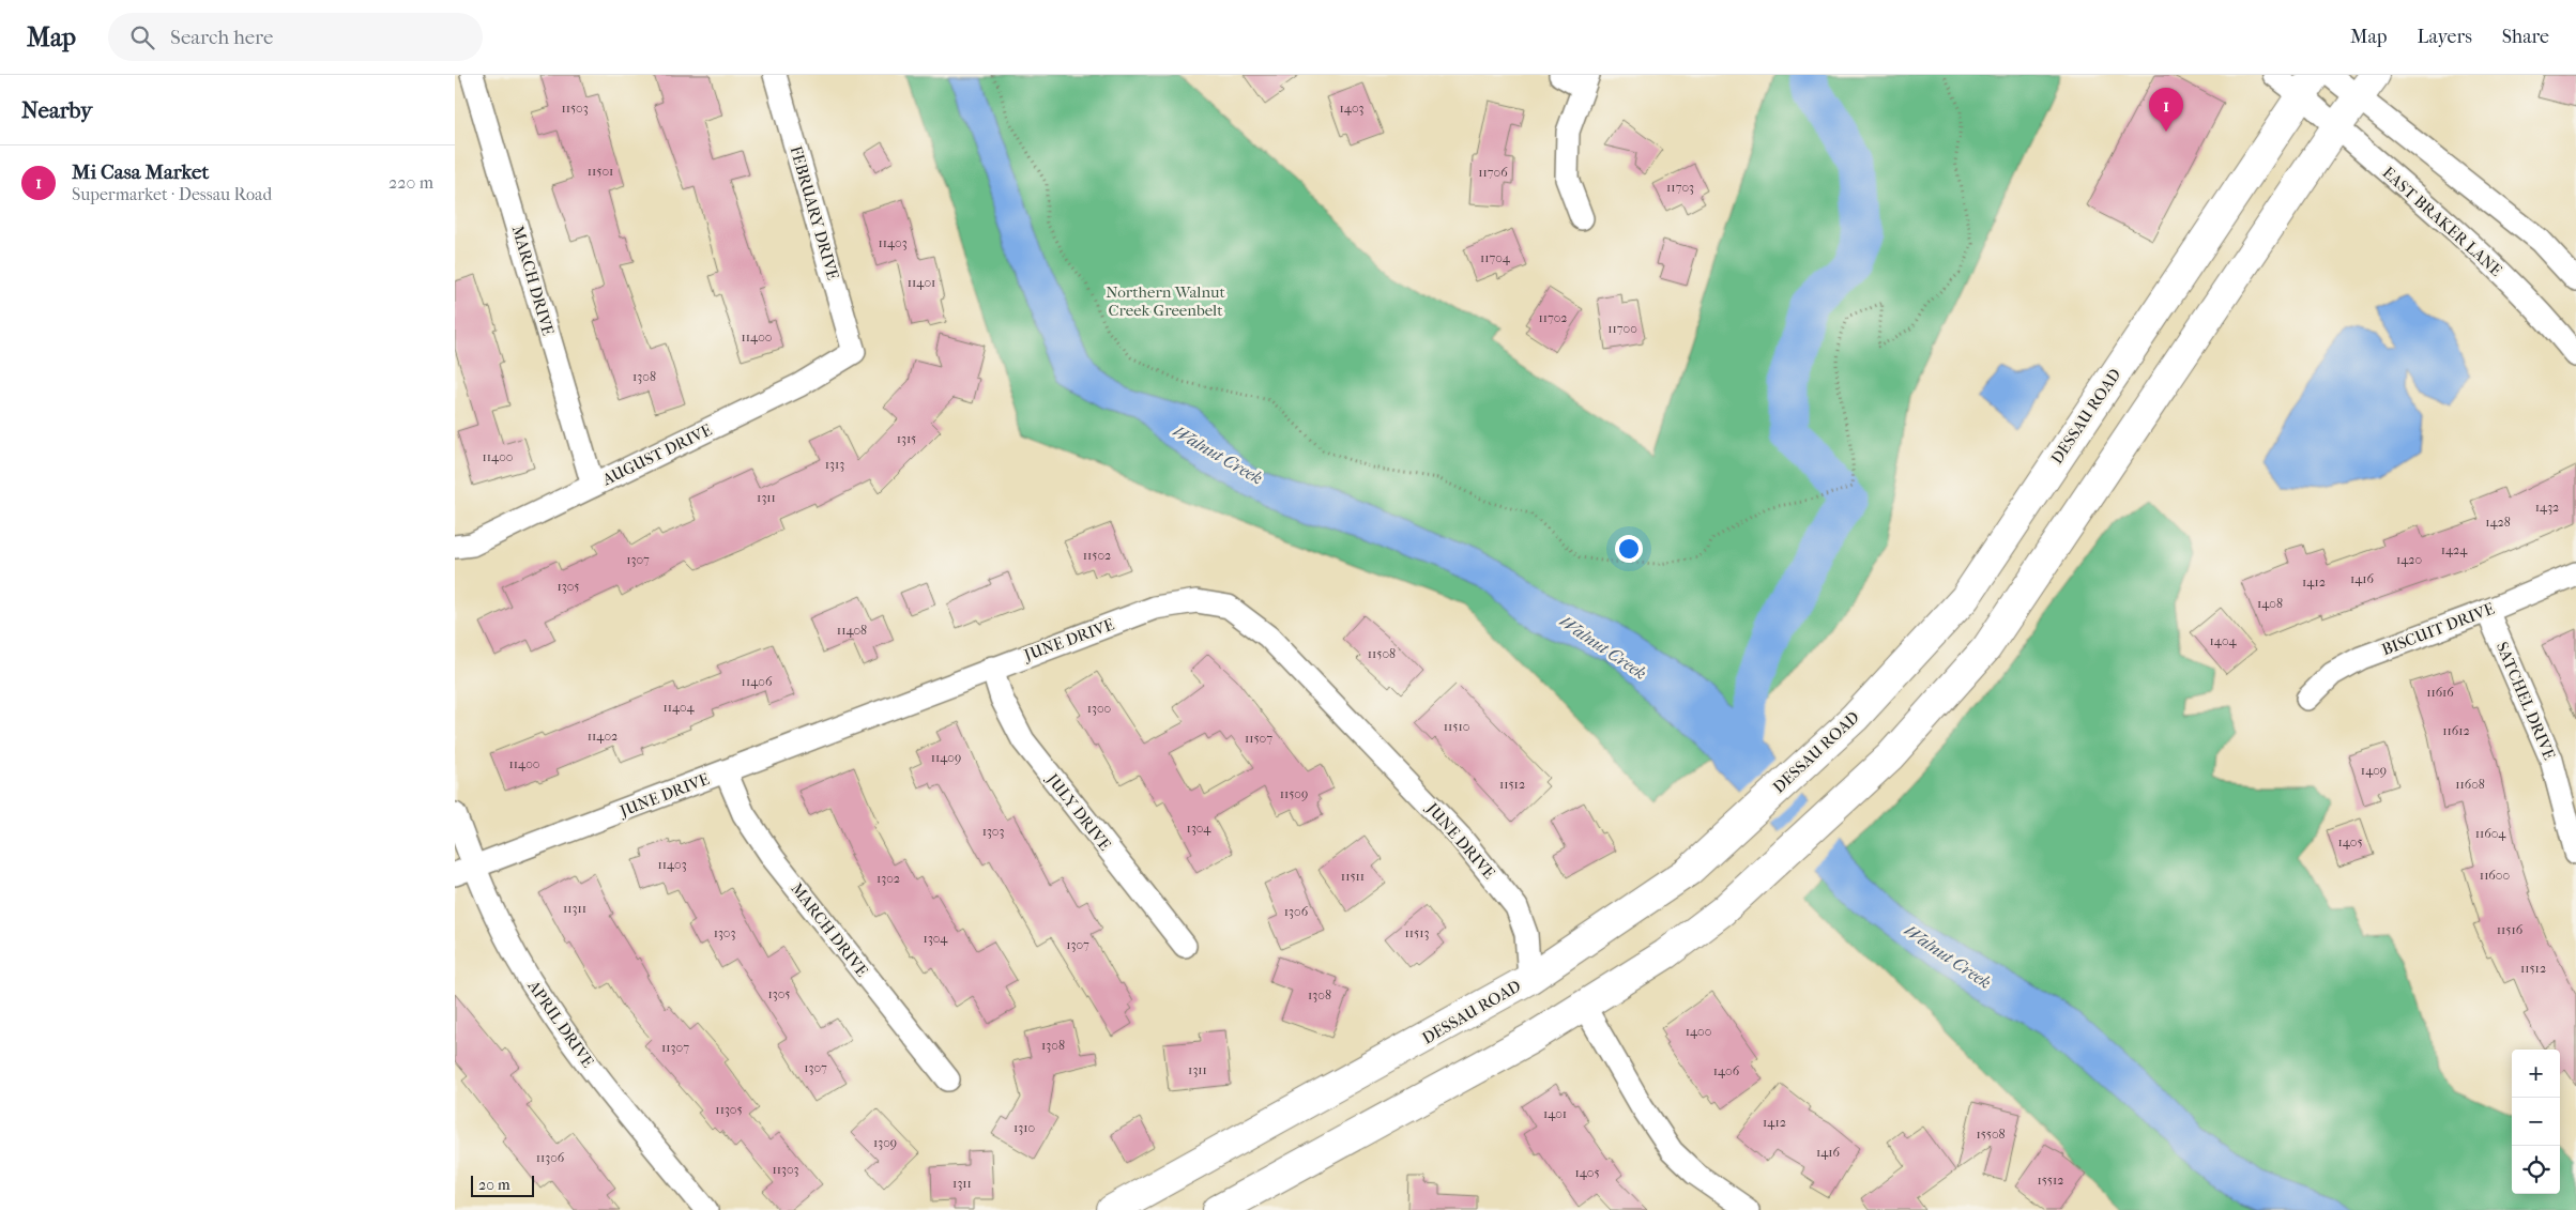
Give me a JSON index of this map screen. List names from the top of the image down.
{
  "streets": {
    "main road": ["DESSAU ROAD"],
    "street": [
      "FEBRUARY DRIVE",
      "EAST BRAKER LANE",
      "MARCH DRIVE",
      "AUGUST DRIVE",
      "BISCUIT DRIVE",
      "JUNE DRIVE",
      "SATCHEL DRIVE",
      "JULY DRIVE",
      "APRIL DRIVE"
    ]
  },
  "crossings": [
    ["FEBRUARY DRIVE", "AUGUST DRIVE"],
    ["EAST BRAKER LANE", "DESSAU ROAD"],
    ["MARCH DRIVE", "AUGUST DRIVE"],
    ["MARCH DRIVE", "JUNE DRIVE"],
    ["DESSAU ROAD", "JUNE DRIVE"],
    ["BISCUIT DRIVE", "SATCHEL DRIVE"],
    ["JUNE DRIVE", "JULY DRIVE"],
    ["JUNE DRIVE", "APRIL DRIVE"]
  ],
  "water": ["Walnut Creek"],
  "parks": ["Northern Walnut Creek Greenbelt"],
  "house_numbers": [
    "11503",
    "1403",
    "11501",
    "11706",
    "11703",
    "11403",
    "11704",
    "11401",
    "11702",
    "11700",
    "11400",
    "1308",
    "1315",
    "11400",
    "1313",
    "1311",
    "1432",
    "1428",
    "1424",
    "11502",
    "1307",
    "1420",
    "1416",
    "1412",
    "1305",
    "1408",
    "11408",
    "1404",
    "11508",
    "11406",
    "11616",
    "11404",
    "1300",
    "11510",
    "11612",
    "11402",
    "11507",
    "11409",
    "11400",
    "1409",
    "11512",
    "11608",
    "11509",
    "1304",
    "1303",
    "11604",
    "1405",
    "11403",
    "11600",
    "11511",
    "1302",
    "11311",
    "1306",
    "11516",
    "1303",
    "11513",
    "1304",
    "1307",
    "11512",
    "1305",
    "1308",
    "1400",
    "1308",
    "11307",
    "1307",
    "1311",
    "1406",
    "11305",
    "1401",
    "1412",
    "1310",
    "15508",
    "1309",
    "1416",
    "11306",
    "11303",
    "1405",
    "15512",
    "1311"
  ],
  "scale_bar": "20 m",
  "page": {
    "header": "Map",
    "search": "Search here",
    "nav": ["Map", "Layers", "Share"],
    "heading": "Nearby",
    "pins": "1",
    "list": [
      {
        "mark": "1",
        "name": "Mi Casa Market",
        "note": "Supermarket · Dessau Road",
        "value": "220 m"
      }
    ],
    "map_buttons": ["+", "−"],
    "scale": "20 m"
  }
}
